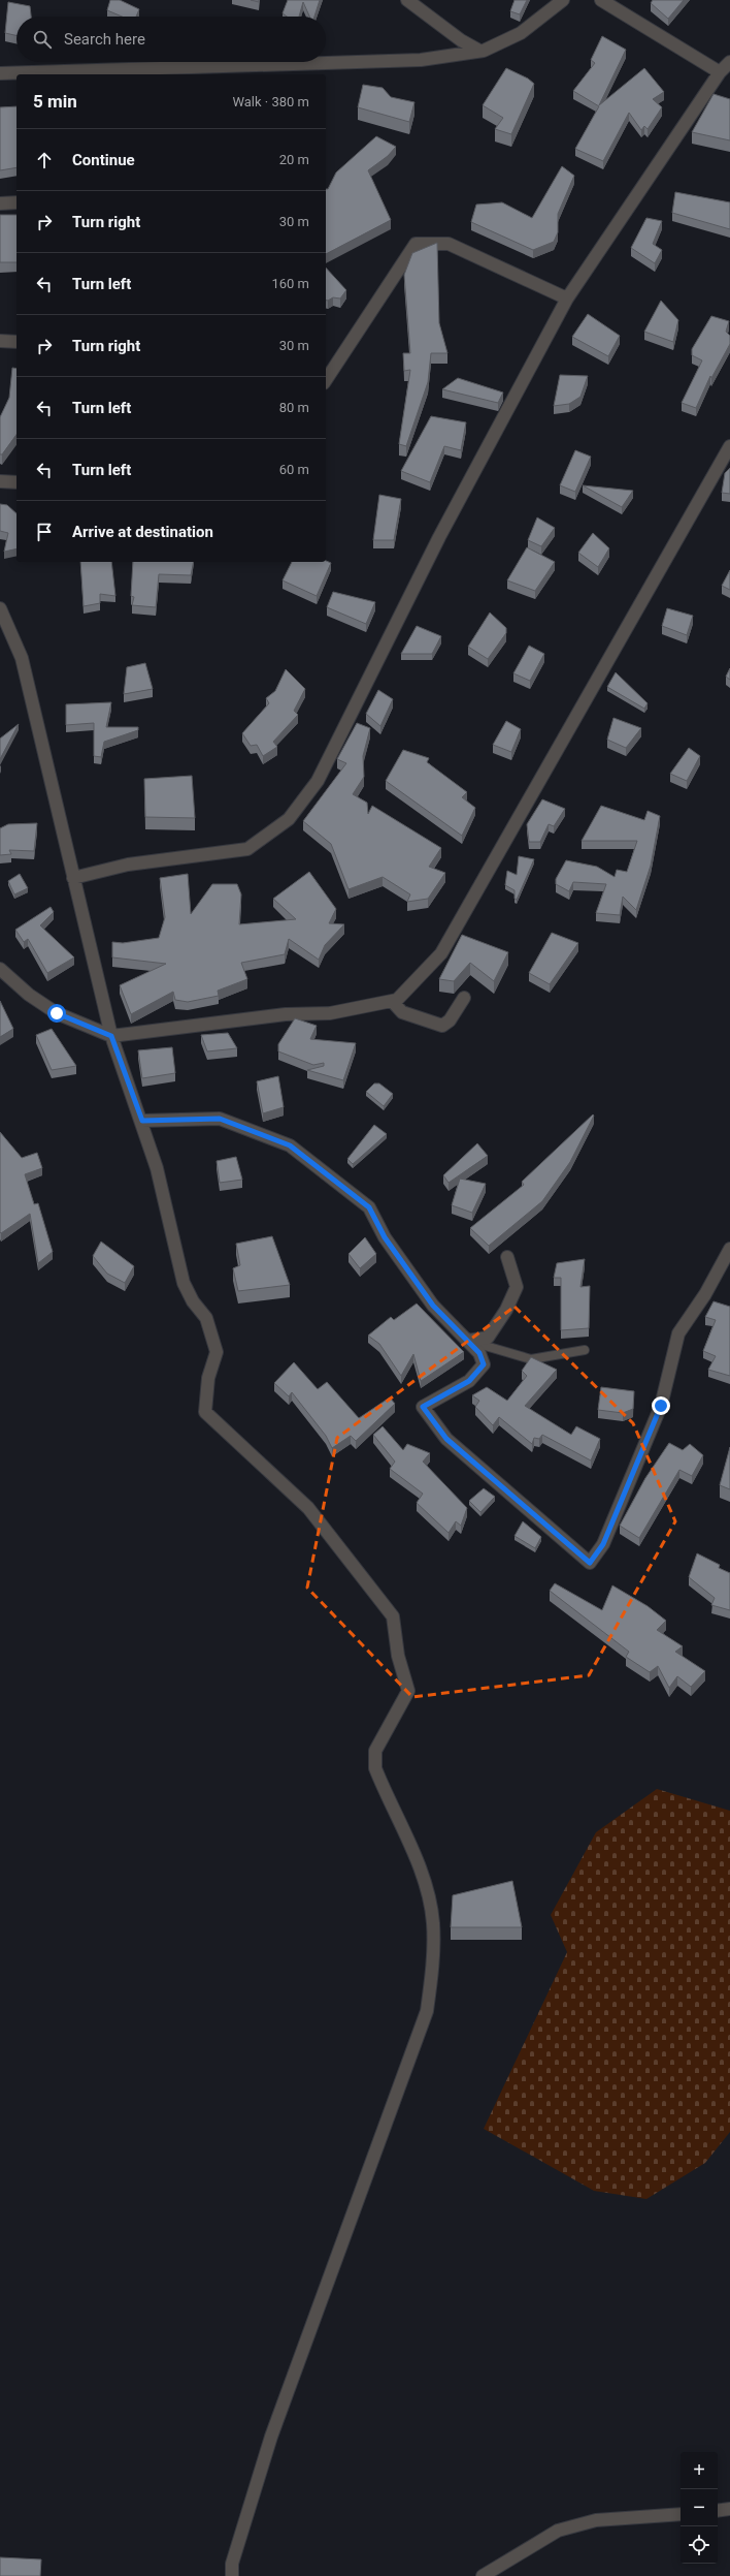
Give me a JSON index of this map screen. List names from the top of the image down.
{
  "page": {
    "search": "Search here",
    "heading": ["5 min", "Walk · 380 m"],
    "list": [
      ["Continue", "20 m"],
      ["Turn right", "30 m"],
      ["Turn left", "160 m"],
      ["Turn right", "30 m"],
      ["Turn left", "80 m"],
      ["Turn left", "60 m"],
      "Arrive at destination"
    ],
    "map_buttons": ["+", "−"]
  }
}
